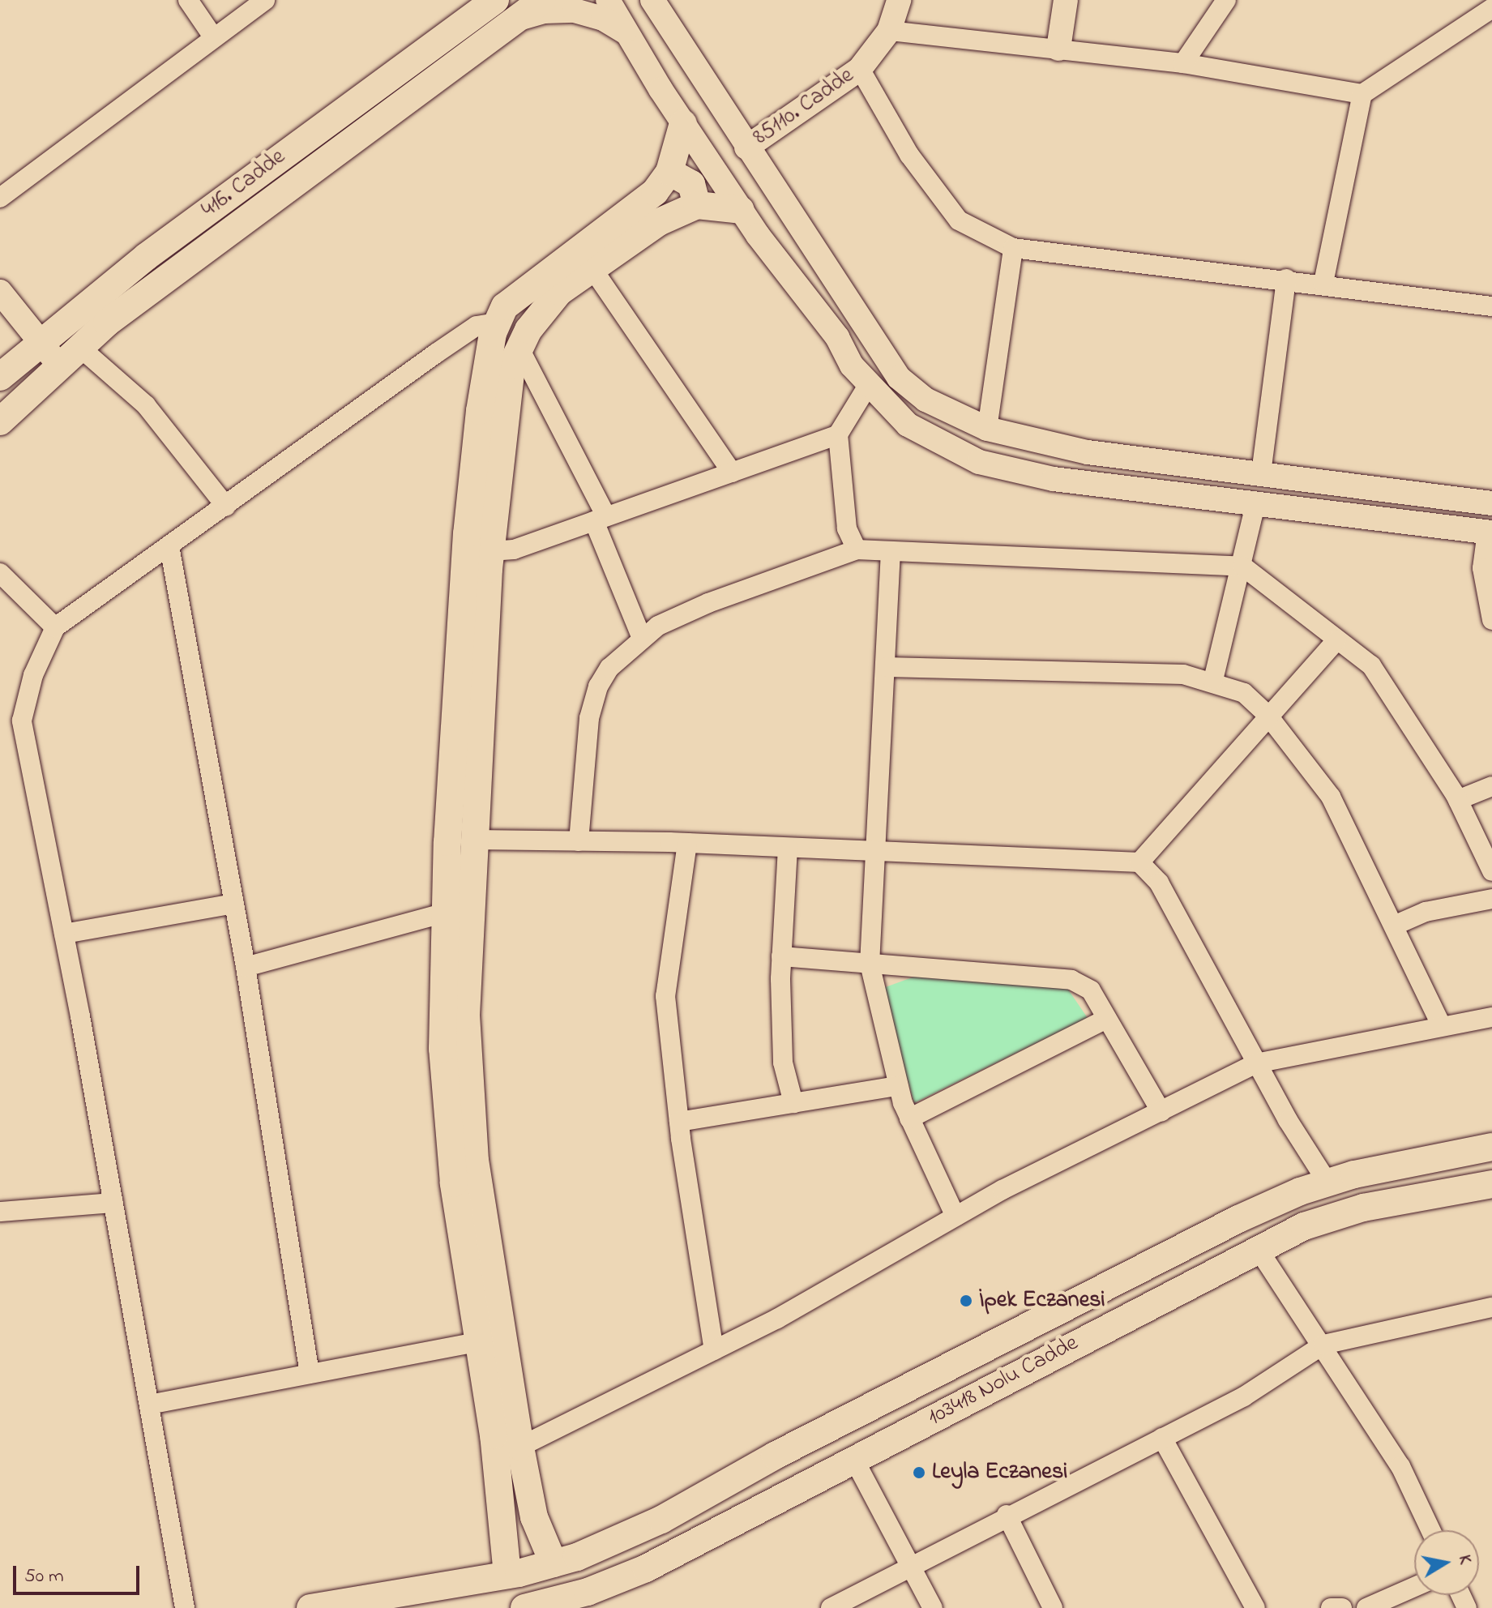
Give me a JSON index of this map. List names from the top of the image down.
{
  "streets": {
    "main road": ["416. Cadde", "103418 Nolu Cadde"],
    "street": ["85110. Cadde"]
  },
  "places": ["İpek Eczanesi", "Leyla Eczanesi"],
  "scale_bar": "50 m",
  "north": "right"
}
